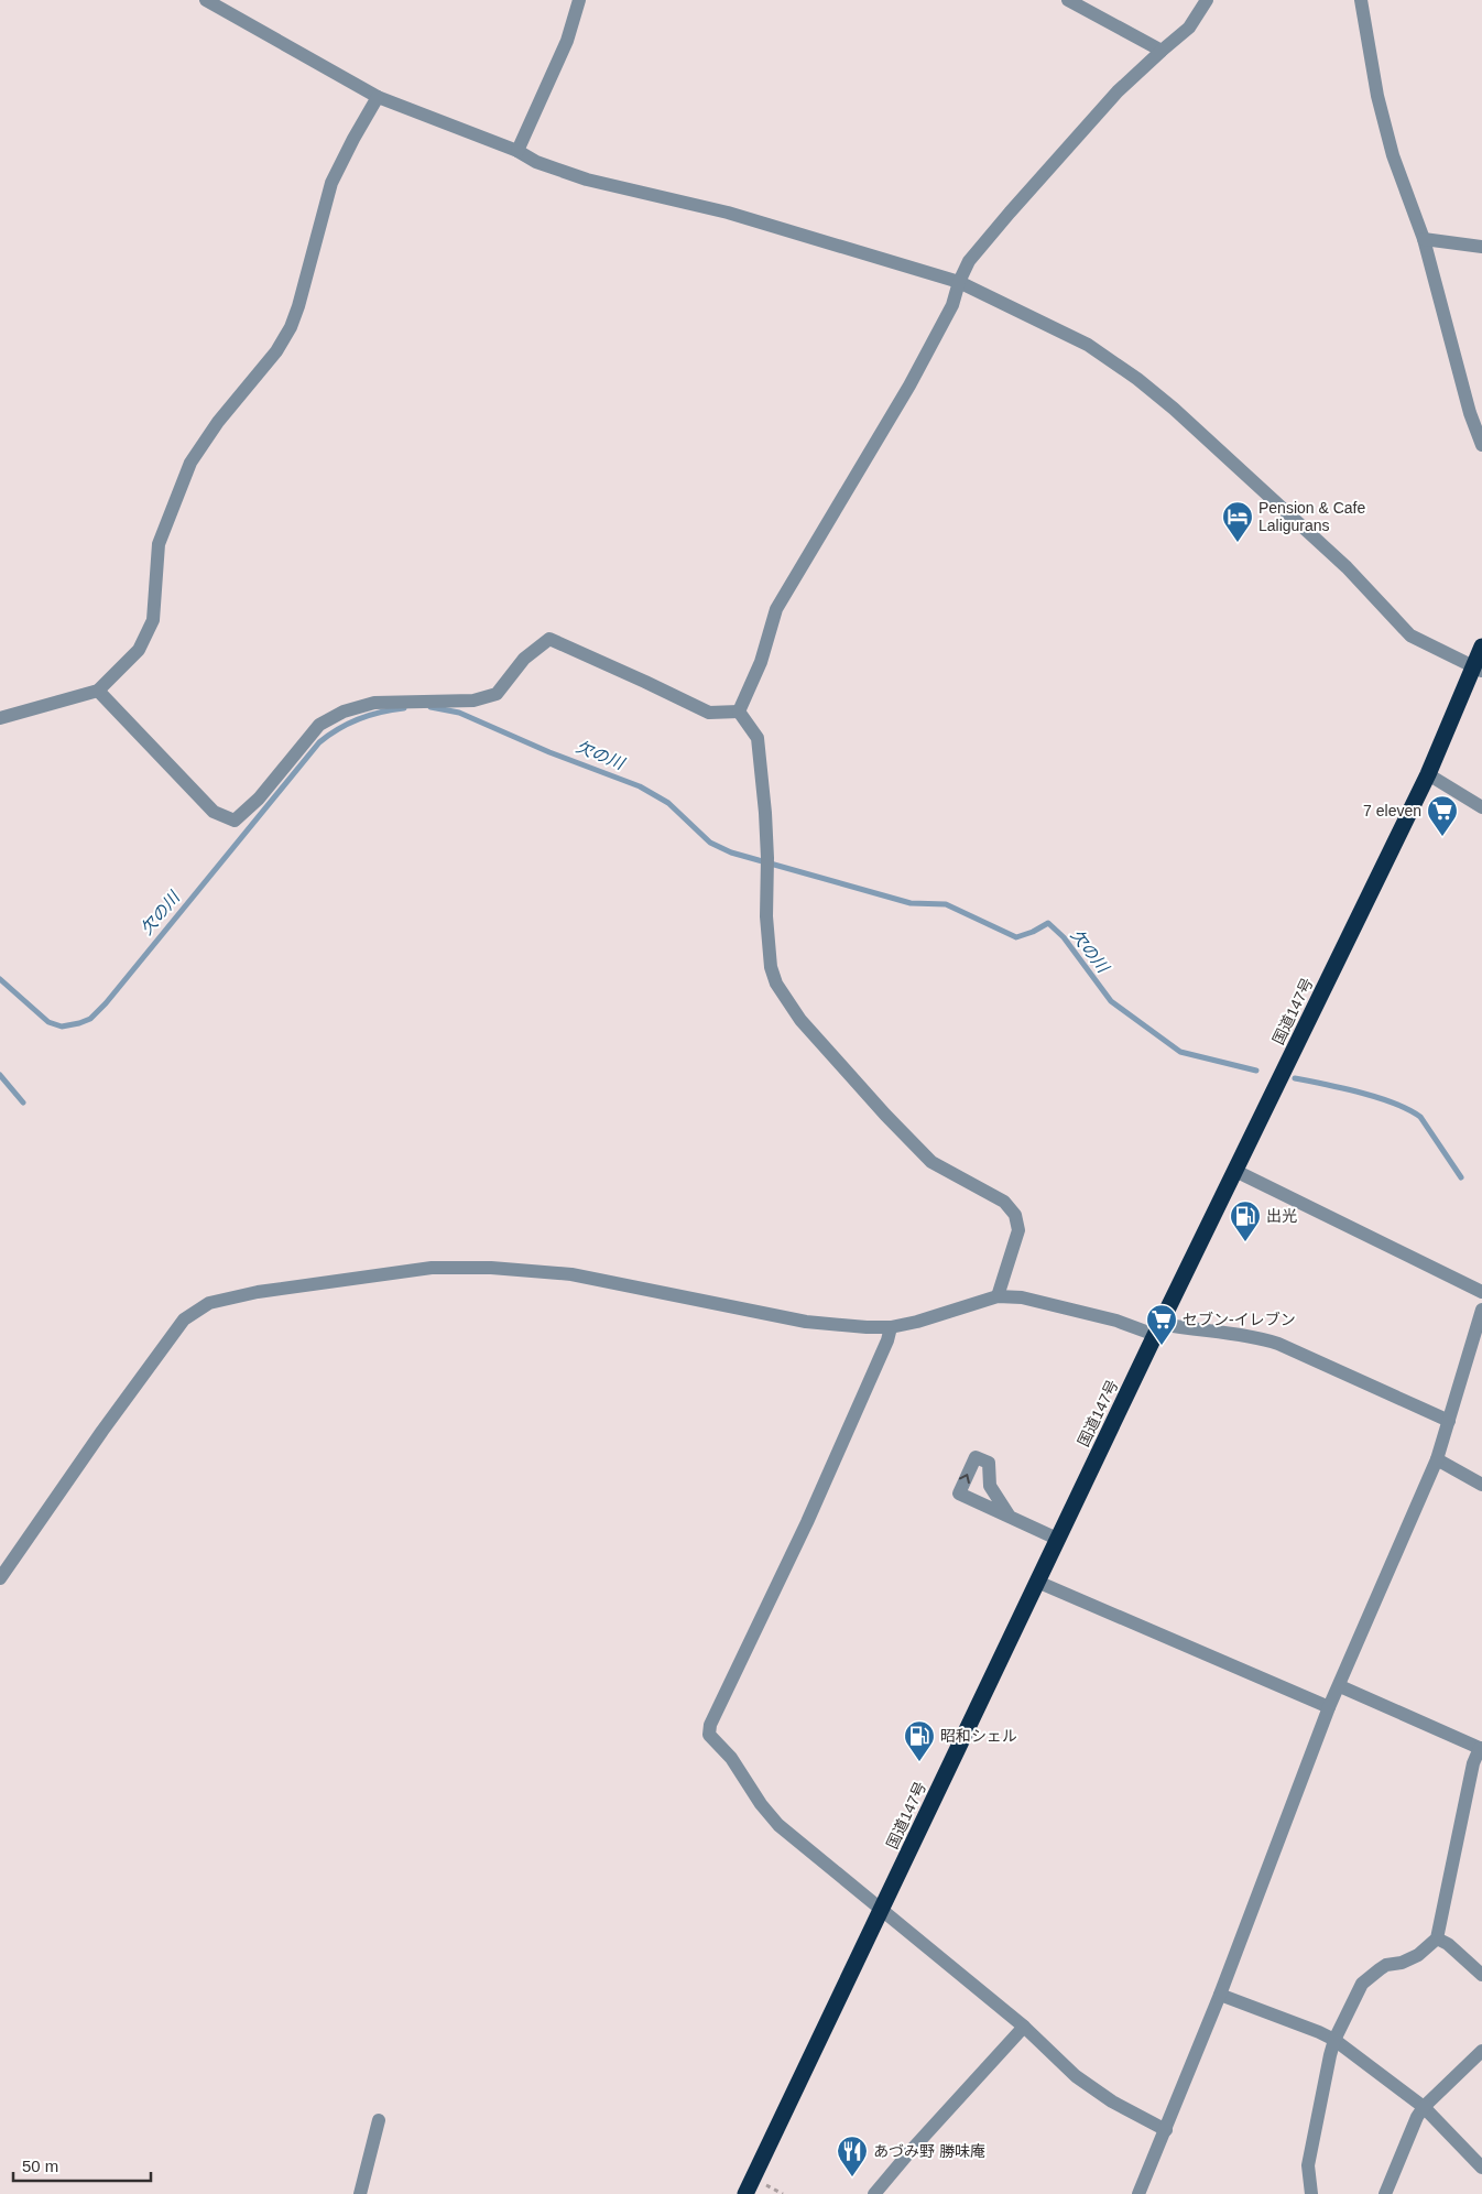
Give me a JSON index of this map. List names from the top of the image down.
{
  "streets": {
    "highway": ["国道147号"]
  },
  "water": ["欠の川"],
  "places": {
    "hotel": ["Pension & Cafe Laligurans"],
    "supermarket": ["7 eleven", "セブン-イレブン"],
    "fuel station": ["出光", "昭和シェル"],
    "restaurant": ["あづみ野 勝味庵"]
  },
  "scale_bar": "50 m"
}
